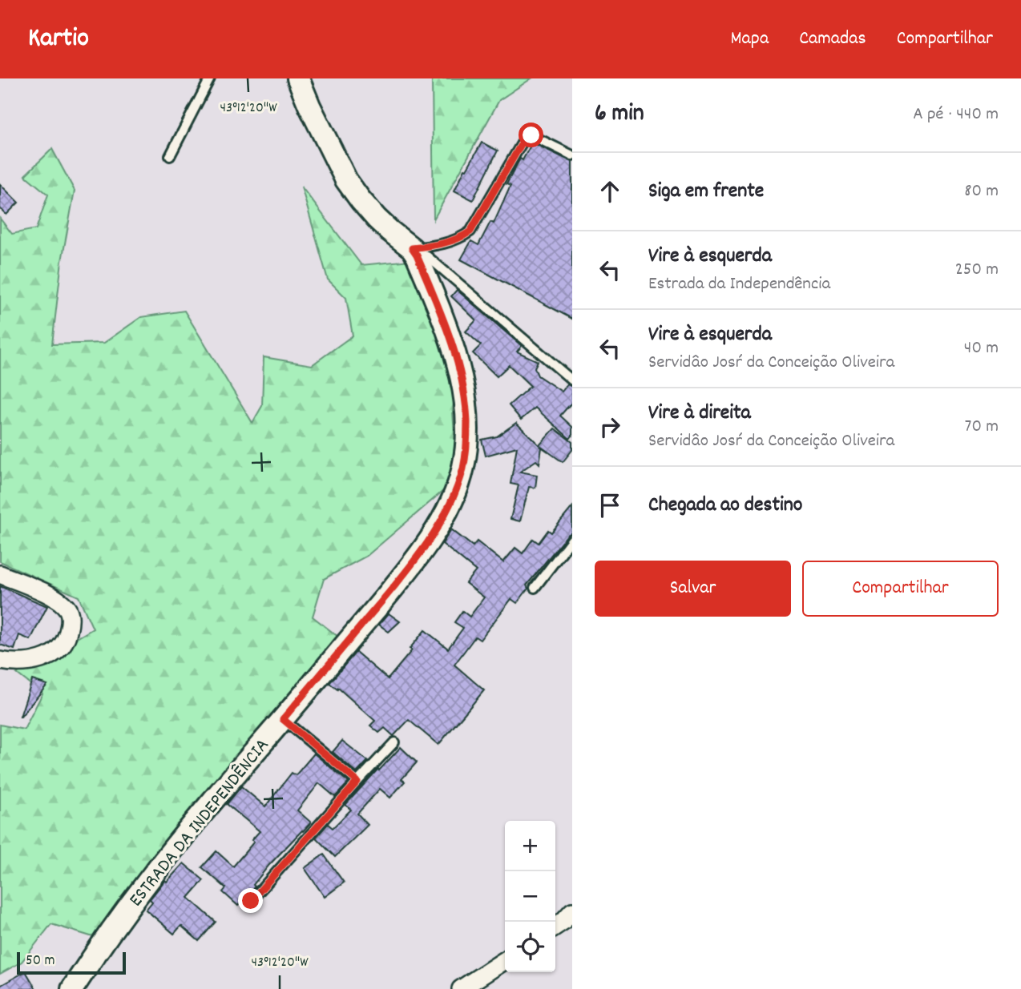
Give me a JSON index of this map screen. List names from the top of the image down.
{
  "streets": {
    "street": ["ESTRADA DA INDEPENDÊNCIA"]
  },
  "scale_bar": "50 m",
  "page": {
    "header": "Kartio",
    "nav": ["Mapa", "Camadas", "Compartilhar"],
    "heading": ["6 min", "A pé · 440 m"],
    "list": [
      ["Siga em frente", "80 m"],
      ["Vire à esquerda", "Estrada da Independência", "250 m"],
      ["Vire à esquerda", "Servidâo Josŕ da Conceição Oliveira", "40 m"],
      ["Vire à direita", "Servidâo Josŕ da Conceição Oliveira", "70 m"],
      "Chegada ao destino"
    ],
    "buttons": ["Salvar", "Compartilhar"],
    "map_buttons": ["+", "−"],
    "scale": "50 m"
  },
  "coordinates": ["43°12'20\"W"]
}
